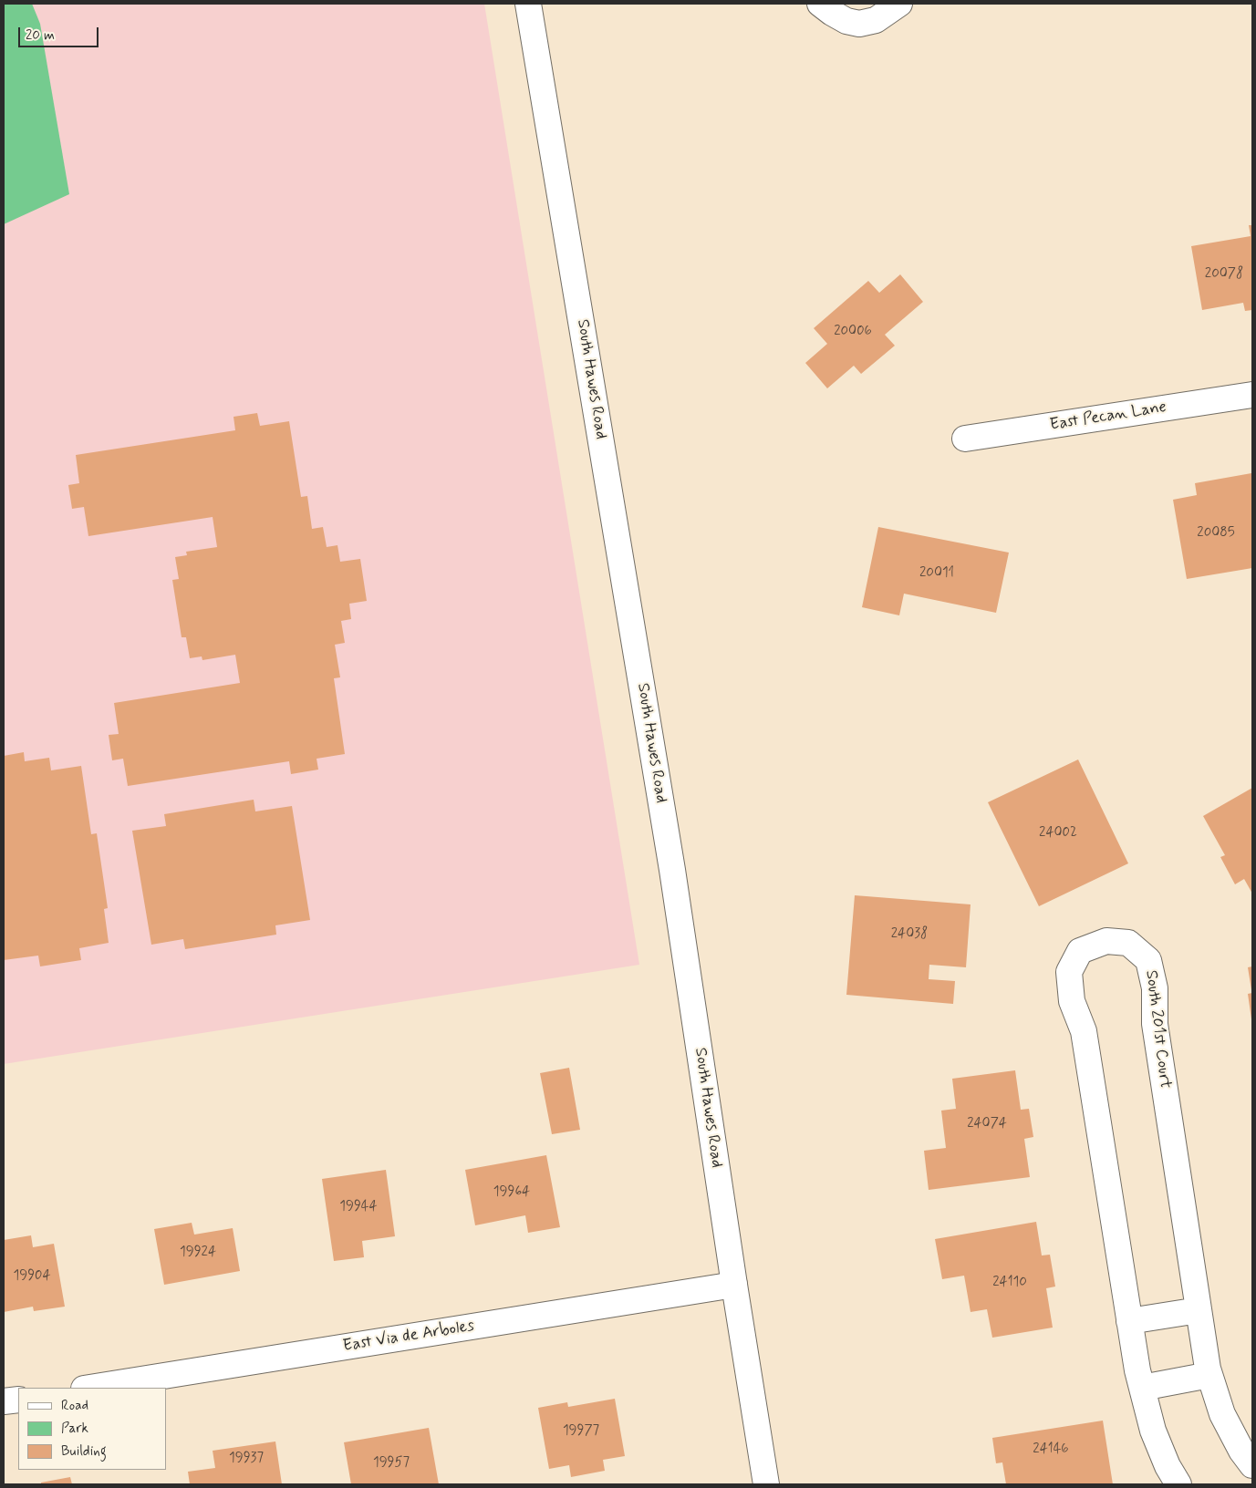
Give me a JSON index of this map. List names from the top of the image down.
{
  "streets": {
    "street": [
      "South Hawes Road",
      "East Pecan Lane",
      "South 201st Court",
      "East Via de Arboles"
    ]
  },
  "crossings": [
    ["South Hawes Road", "East Via de Arboles"]
  ],
  "house_numbers": [
    "20078",
    "20006",
    "20085",
    "20011",
    "24002",
    "24038",
    "24074",
    "19964",
    "19944",
    "19924",
    "19904",
    "24110",
    "19977",
    "24146",
    "19937",
    "19957"
  ],
  "legend": ["Road", "Park", "Building"],
  "scale_bar": "20 m"
}
